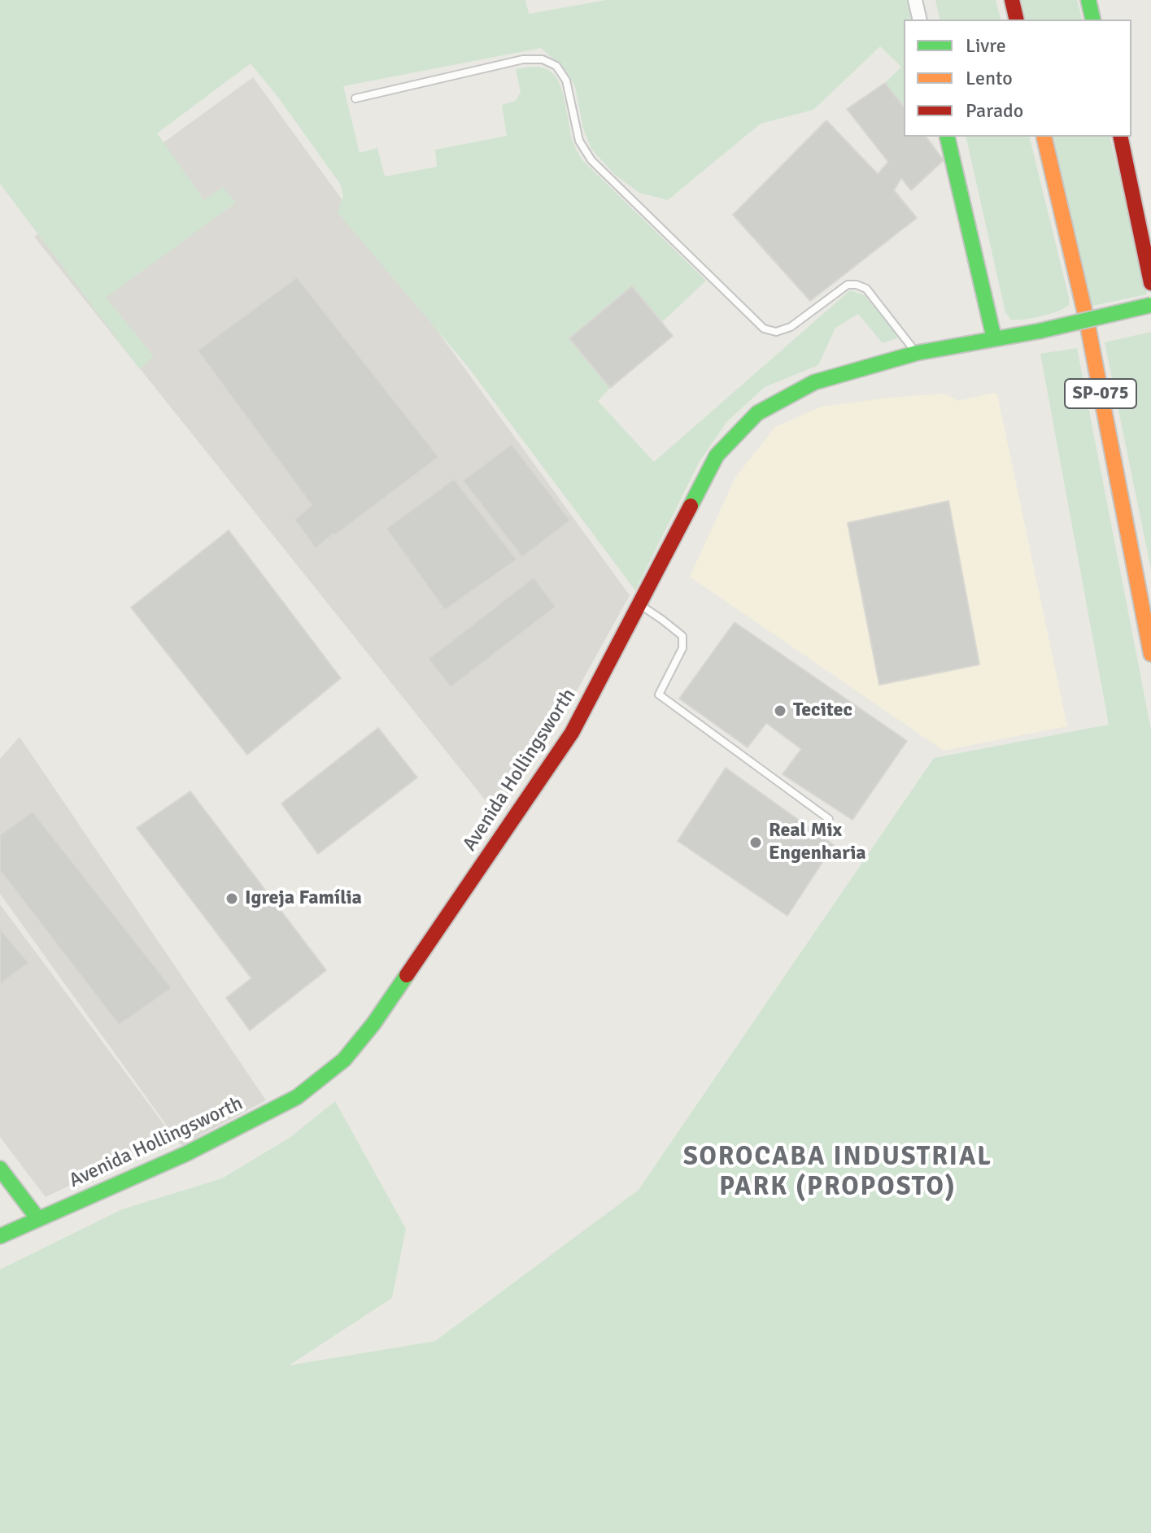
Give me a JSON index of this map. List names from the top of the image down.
{
  "streets": {
    "main road": ["SP-075", "Avenida Hollingsworth"]
  },
  "districts": ["SOROCABA INDUSTRIAL PARK (PROPOSTO)"],
  "places": ["Tecitec", "Real Mix Engenharia", "Igreja Família"],
  "legend": ["Livre", "Lento", "Parado"]
}
